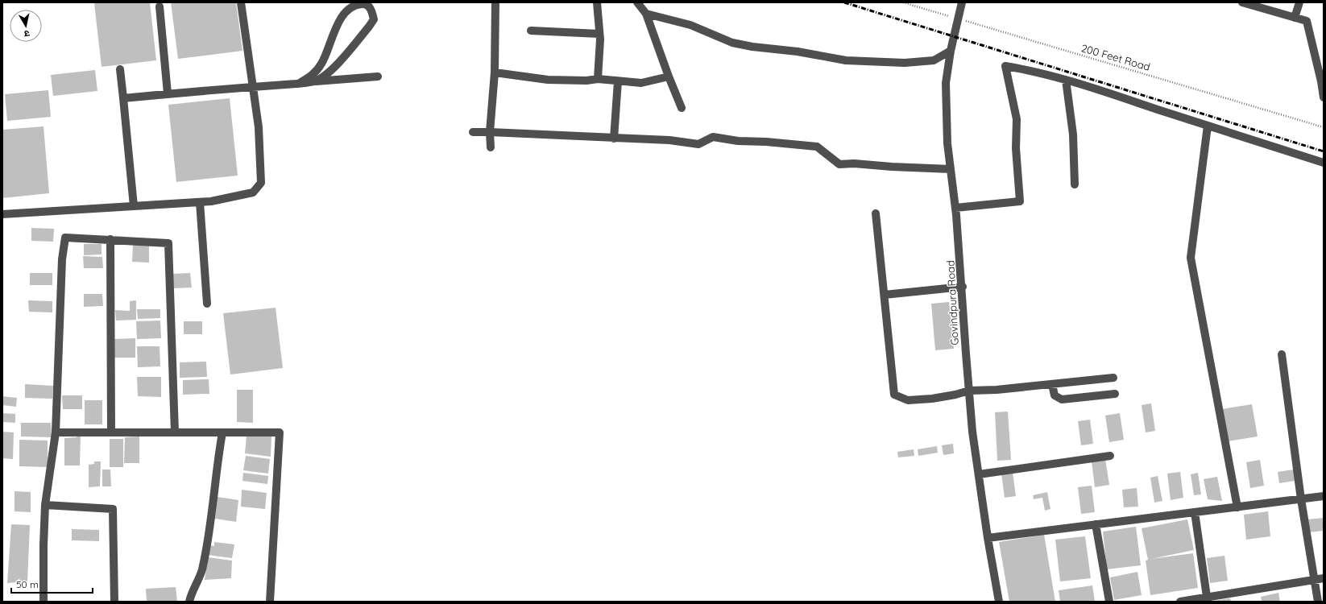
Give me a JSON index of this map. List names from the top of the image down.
{
  "streets": {
    "street": ["Govindpura Road"],
    "path": ["200 Feet Road"]
  },
  "crossings": [
    ["200 Feet Road", "Govindpura Road"]
  ],
  "scale_bar": "50 m",
  "north": "bottom"
}
